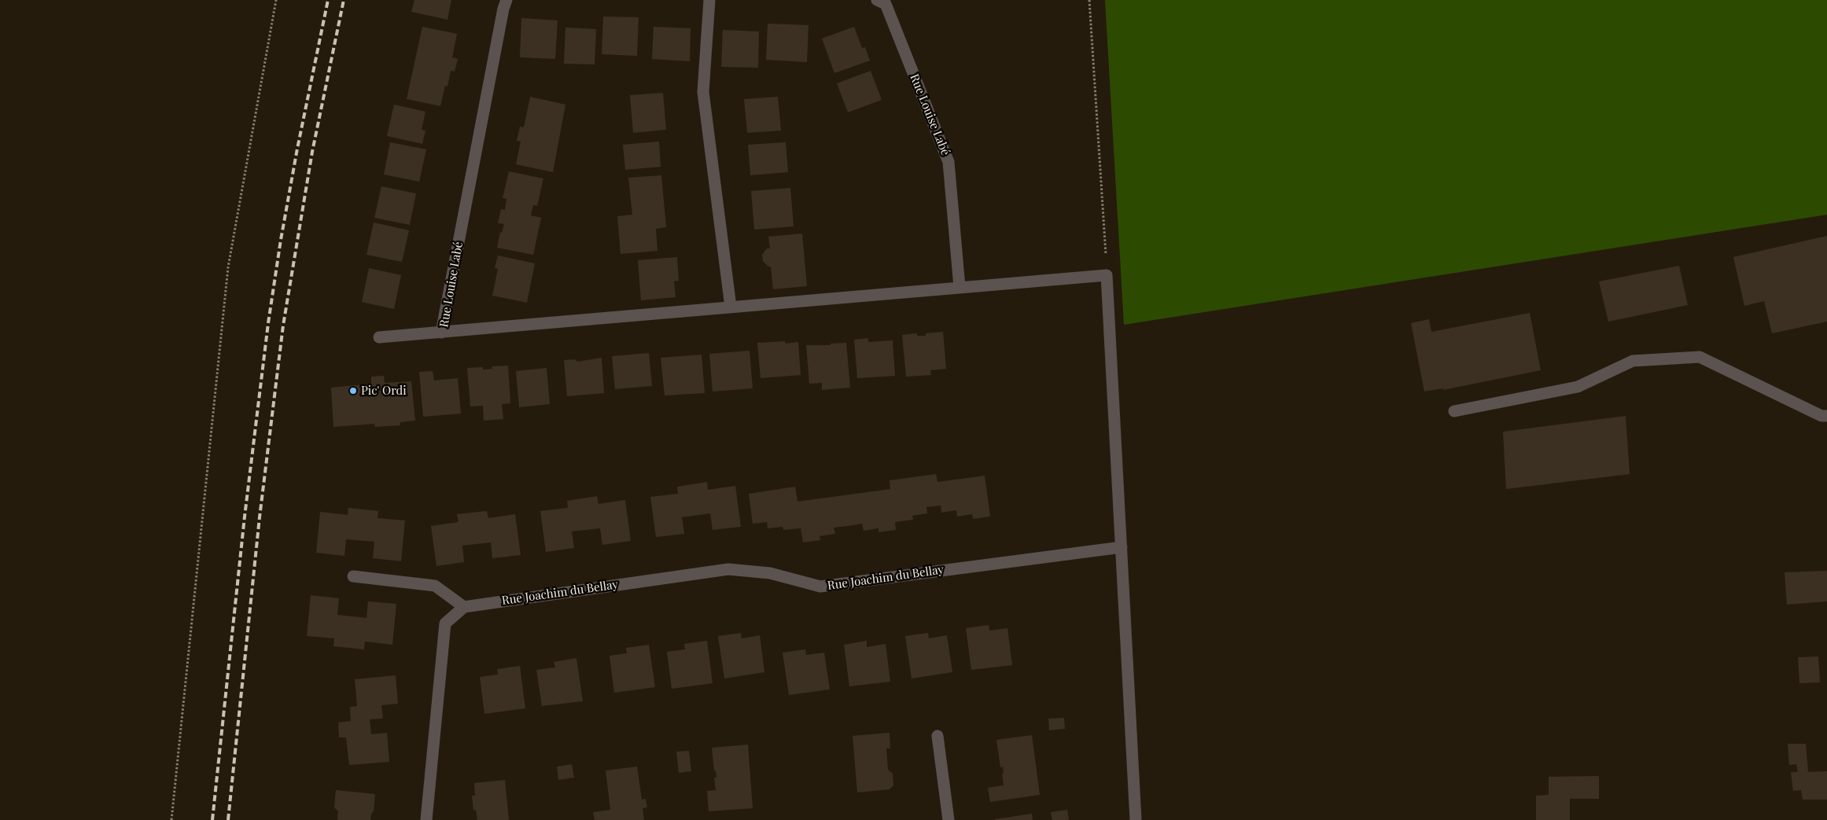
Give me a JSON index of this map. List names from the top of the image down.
{
  "streets": {
    "street": ["Rue Louise Labé", "Rue Joachim du Bellay"]
  },
  "places": ["Pic' Ordi"]
}
